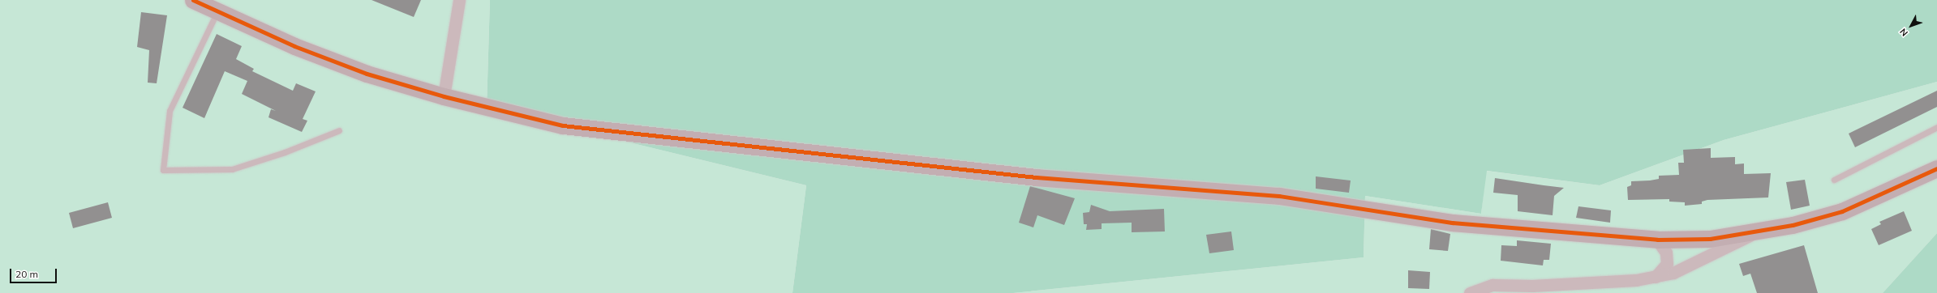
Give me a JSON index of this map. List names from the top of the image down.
{
  "scale_bar": "20 m",
  "north": "bottom left"
}
